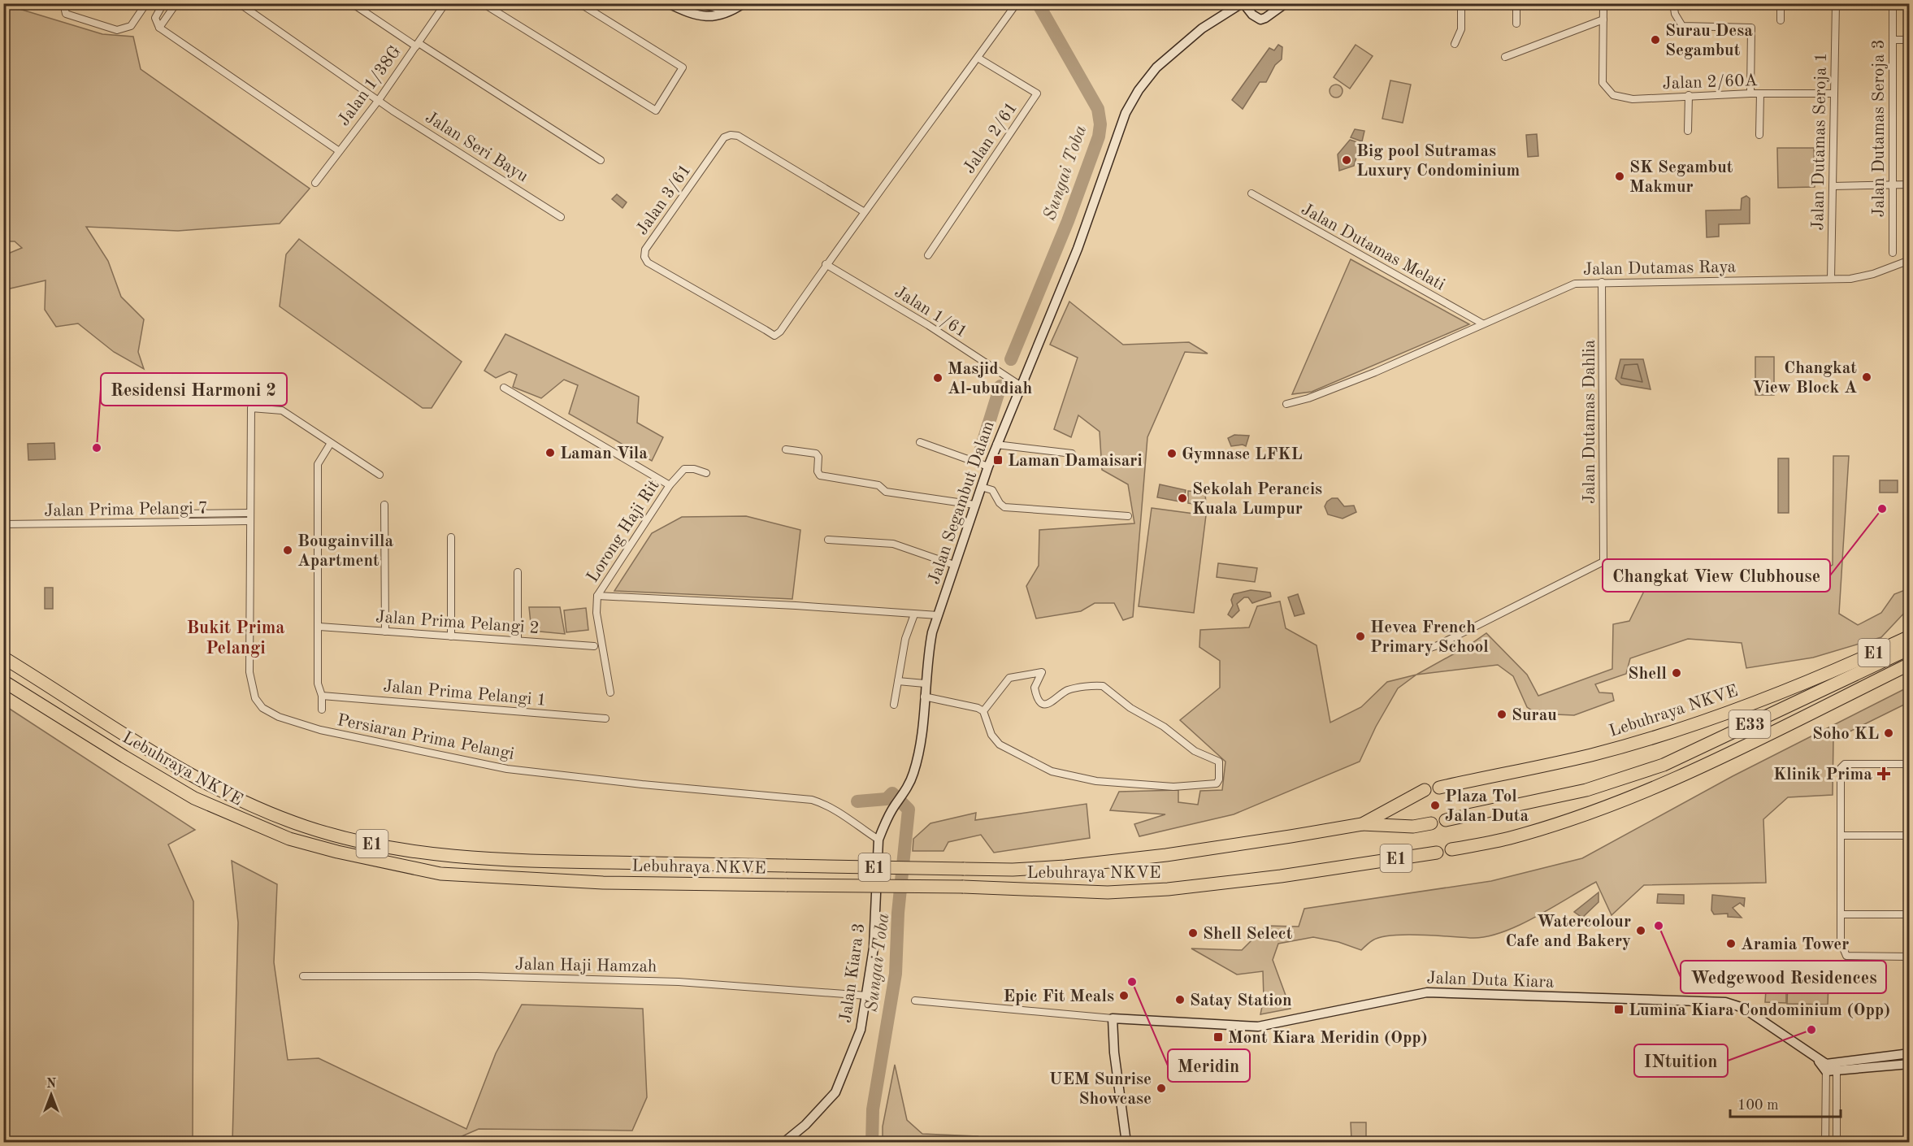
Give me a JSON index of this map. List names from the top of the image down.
{
  "streets": {
    "highway": ["E1", "Lebuhraya NKVE", "E33"],
    "street": [
      "Jalan 2/60A",
      "Jalan 1/38G",
      "Jalan Dutamas Seroja 3",
      "Jalan 2/61",
      "Jalan Dutamas Seroja 1",
      "Jalan Seri Bayu",
      "Jalan 3/61",
      "Jalan Dutamas Melati",
      "Jalan Dutamas Raya",
      "Jalan 1/61",
      "Jalan Dutamas Dahlia",
      "Jalan Segambut Dalam",
      "Jalan Prima Pelangi 7",
      "Lorong Haji Rit",
      "Jalan Prima Pelangi 2",
      "Jalan Prima Pelangi 1",
      "Persiaran Prima Pelangi",
      "Jalan Haji Hamzah",
      "Jalan Kiara 3",
      "Jalan Duta Kiara"
    ]
  },
  "crossings": [
    ["Jalan 2/60A", "Jalan Dutamas Seroja 1"],
    ["Jalan 1/38G", "Jalan Seri Bayu"],
    ["Jalan 2/61", "Jalan 3/61"],
    ["Jalan Dutamas Seroja 1", "Jalan Dutamas Raya"],
    ["Jalan 3/61", "Jalan 1/61"],
    ["Jalan Dutamas Melati", "Jalan Dutamas Raya"],
    ["Jalan Dutamas Raya", "Jalan Dutamas Dahlia"],
    ["Jalan 1/61", "Jalan Segambut Dalam"],
    ["Jalan Segambut Dalam", "Persiaran Prima Pelangi"],
    ["Jalan Segambut Dalam", "Jalan Kiara 3"],
    ["Jalan Prima Pelangi 7", "Persiaran Prima Pelangi"],
    ["Persiaran Prima Pelangi", "Jalan Kiara 3"],
    ["Jalan Haji Hamzah", "Jalan Kiara 3"]
  ],
  "districts": ["Bukit Prima Pelangi"],
  "water": ["Sungai Toba"],
  "places": {
    "other": [
      "Surau Desa Segambut",
      "Big pool Sutramas Luxury Condominium",
      "SK Segambut Makmur",
      "Changkat View Block A",
      "Masjid Al-ubudiah",
      "Residensi Harmoni 2",
      "Laman Vila",
      "Gymnase LFKL",
      "Sekolah Perancis Kuala Lumpur",
      "Changkat View Clubhouse",
      "Bougainvilla Apartment",
      "Hevea French Primary School",
      "Shell",
      "Surau",
      "Soho KL",
      "Plaza Tol Jalan Duta",
      "Wedgewood Residences",
      "Watercolour Cafe and Bakery",
      "Shell Select",
      "Aramia Tower",
      "Meridin",
      "Epic Fit Meals",
      "Satay Station",
      "INtuition",
      "UEM Sunrise Showcase"
    ],
    "transit": ["Laman Damaisari", "Lumina Kiara Condominium (Opp)", "Mont Kiara Meridin (Opp)"],
    "health": ["Klinik Prima"]
  },
  "scale_bar": "100 m",
  "north": "top"
}
